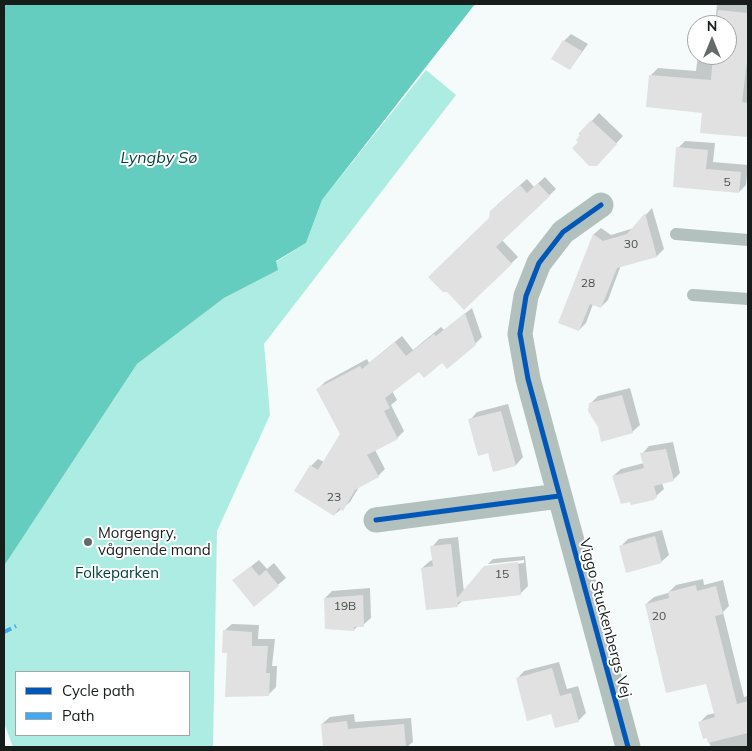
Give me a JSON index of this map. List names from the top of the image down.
{
  "streets": {
    "street": ["Viggo Stuckenbergs Vej"]
  },
  "water": ["Lyngby Sø"],
  "parks": ["Folkeparken"],
  "places": ["Morgengry, vågnende mand"],
  "house_numbers": [
    "5",
    "30",
    "28",
    "23",
    "15",
    "19B",
    "20"
  ],
  "legend": ["Cycle path", "Path"],
  "north": "top"
}
